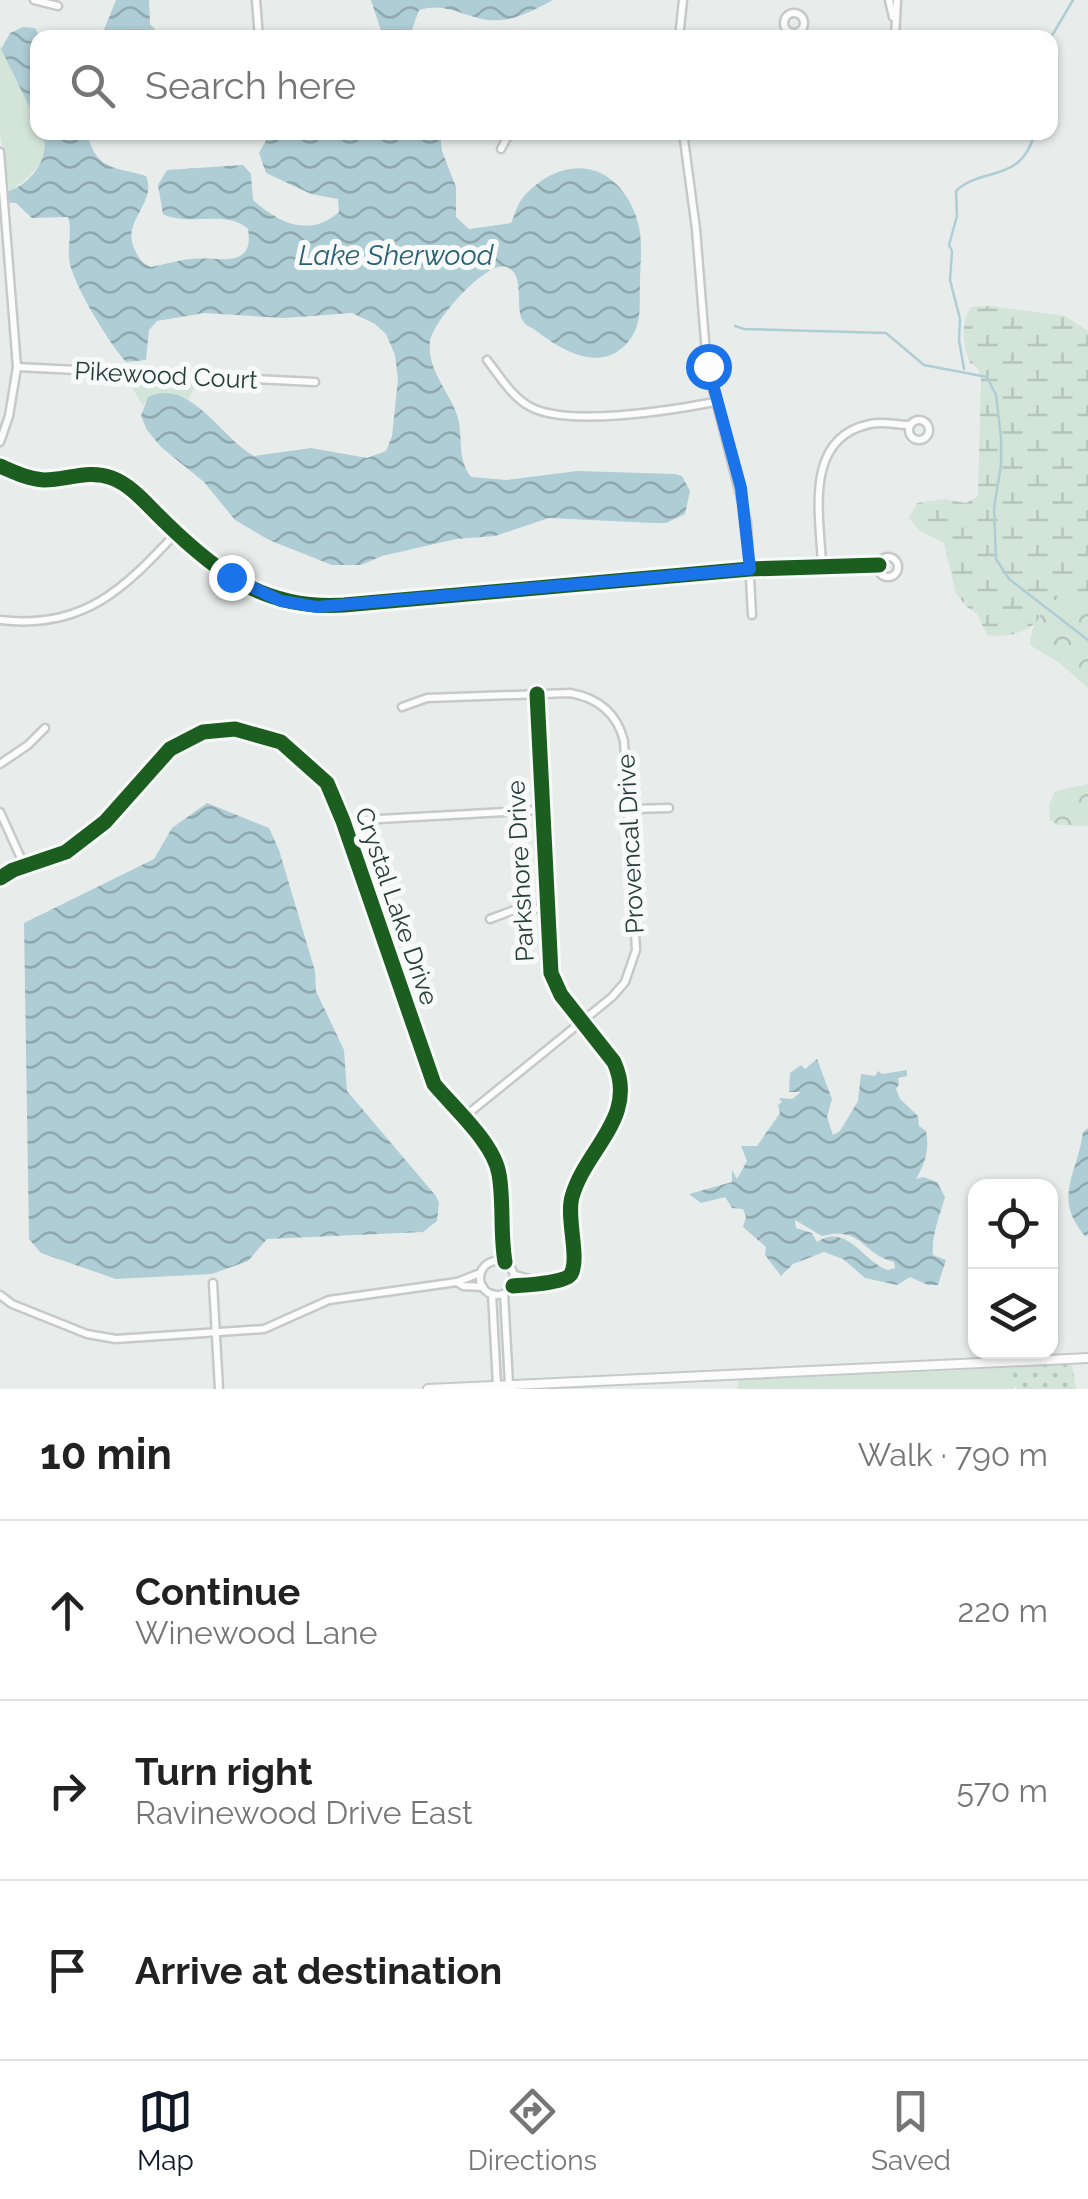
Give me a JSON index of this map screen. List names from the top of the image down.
{
  "streets": {
    "street": [
      "Pikewood Court",
      "Provencal Drive",
      "Parkshore Drive",
      "Crystal Lake Drive"
    ]
  },
  "crossings": [
    ["Provencal Drive", "Parkshore Drive"],
    ["Provencal Drive", "Crystal Lake Drive"],
    ["Parkshore Drive", "Crystal Lake Drive"]
  ],
  "water": ["Lake Sherwood"],
  "page": {
    "search": "Search here",
    "heading": ["10 min", "Walk · 790 m"],
    "list": [
      ["Continue", "Winewood Lane", "220 m"],
      ["Turn right", "Ravinewood Drive East", "570 m"],
      "Arrive at destination"
    ],
    "nav": ["Map", "Directions", "Saved"]
  }
}
